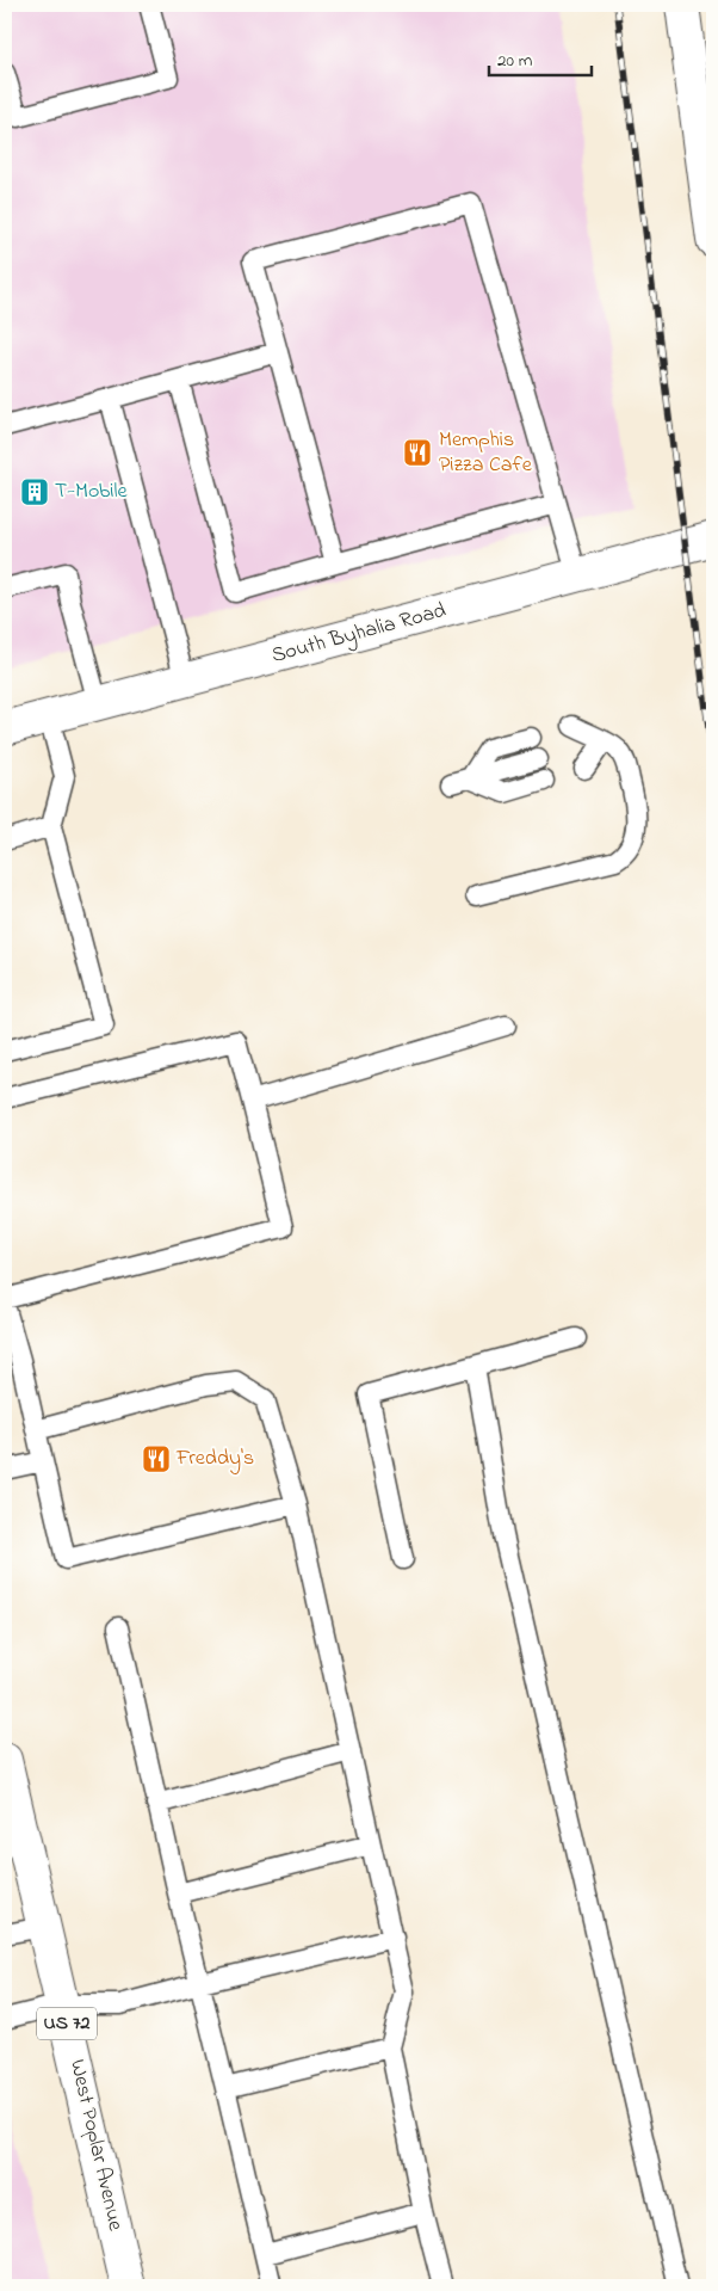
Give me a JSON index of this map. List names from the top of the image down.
{
  "streets": {
    "main road": ["South Byhalia Road", "US 72", "West Poplar Avenue"]
  },
  "places": {
    "restaurant": ["Memphis Pizza Cafe", "Freddy's"],
    "building": ["T-Mobile"]
  },
  "scale_bar": "20 m"
}
